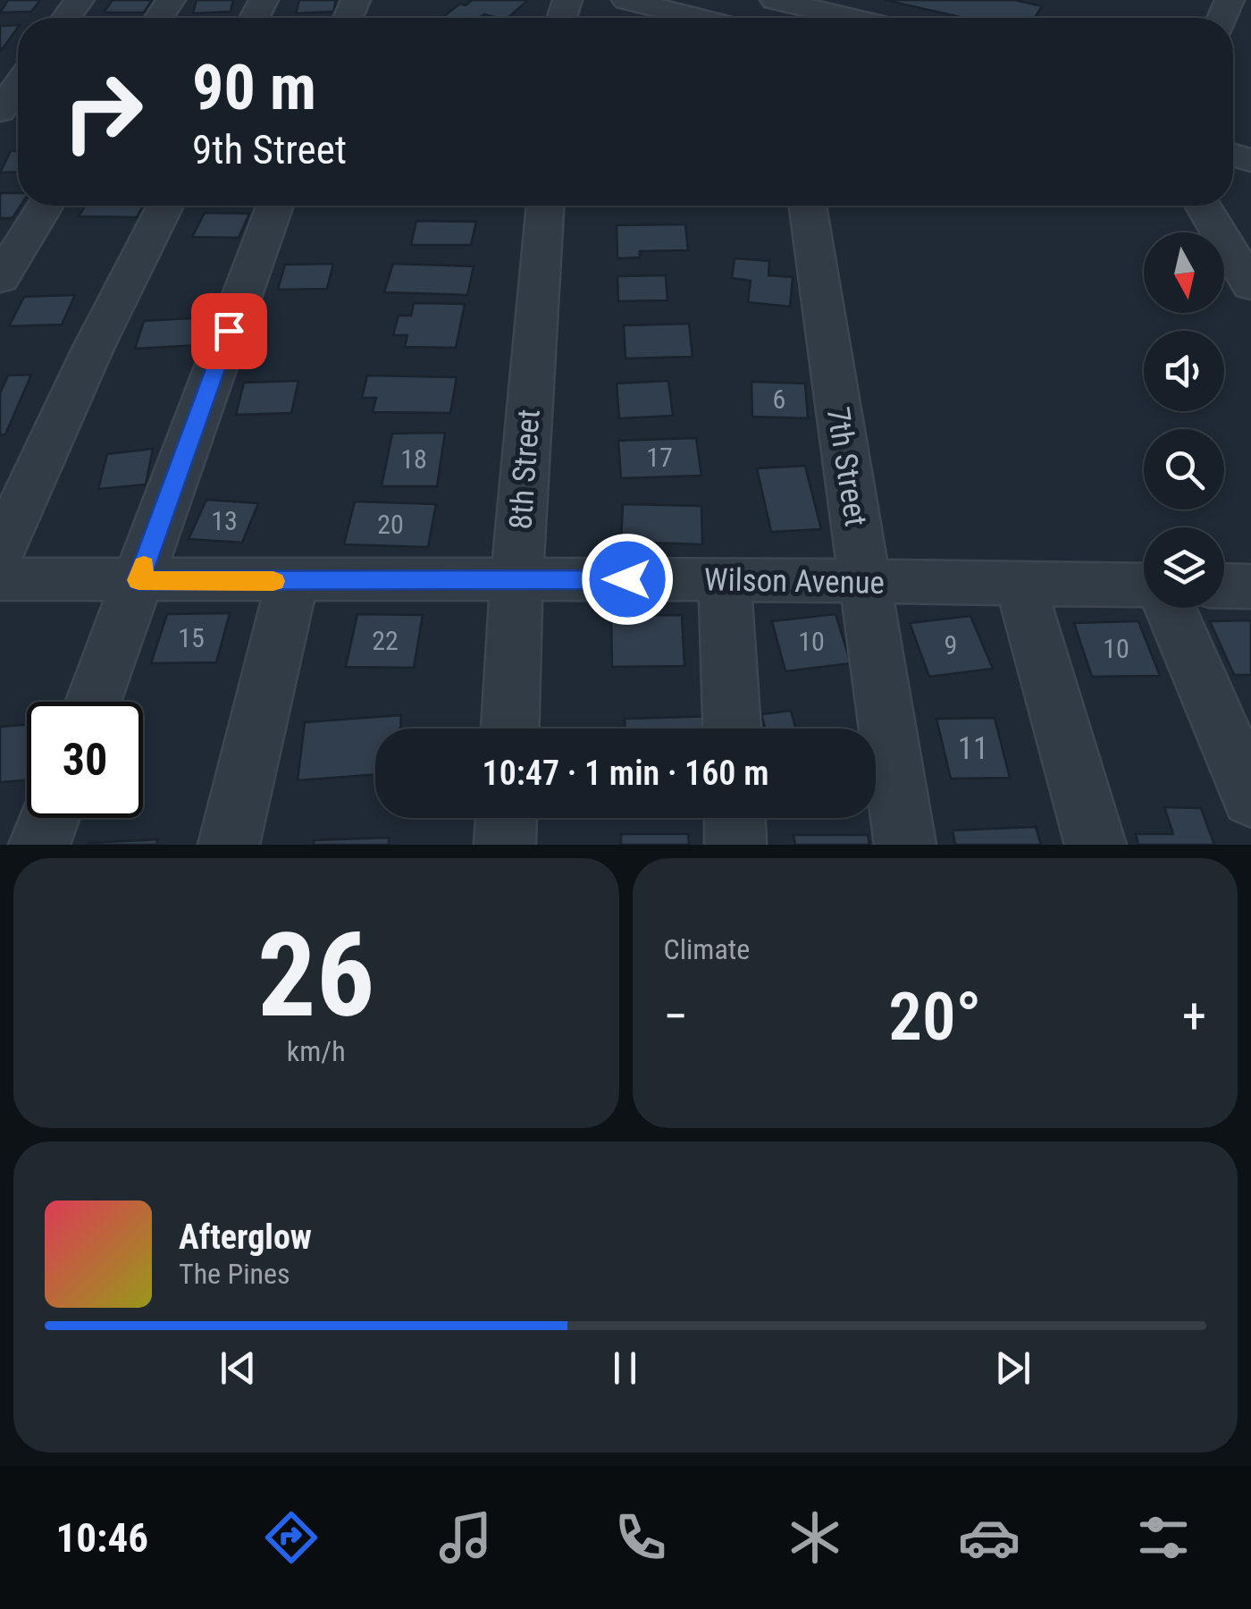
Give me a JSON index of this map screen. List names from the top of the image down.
{
  "streets": {
    "street": ["7th Street", "8th Street", "Wilson Avenue"]
  },
  "crossings": [
    ["7th Street", "Wilson Avenue"],
    ["8th Street", "Wilson Avenue"]
  ],
  "house_numbers": [
    "6",
    "17",
    "18",
    "13",
    "20",
    "15",
    "22",
    "10",
    "9",
    "10",
    "11"
  ],
  "north": "bottom",
  "page": {
    "turn": ["90 m", "9th Street"],
    "limit": "30",
    "trip": "10:47 · 1 min · 160 m",
    "tile": [
      ["26", "km/h"],
      "Climate"
    ],
    "heat": ["−", "20°", "+"],
    "song": ["Afterglow", "The Pines"],
    "tabs": "10:46"
  }
}
